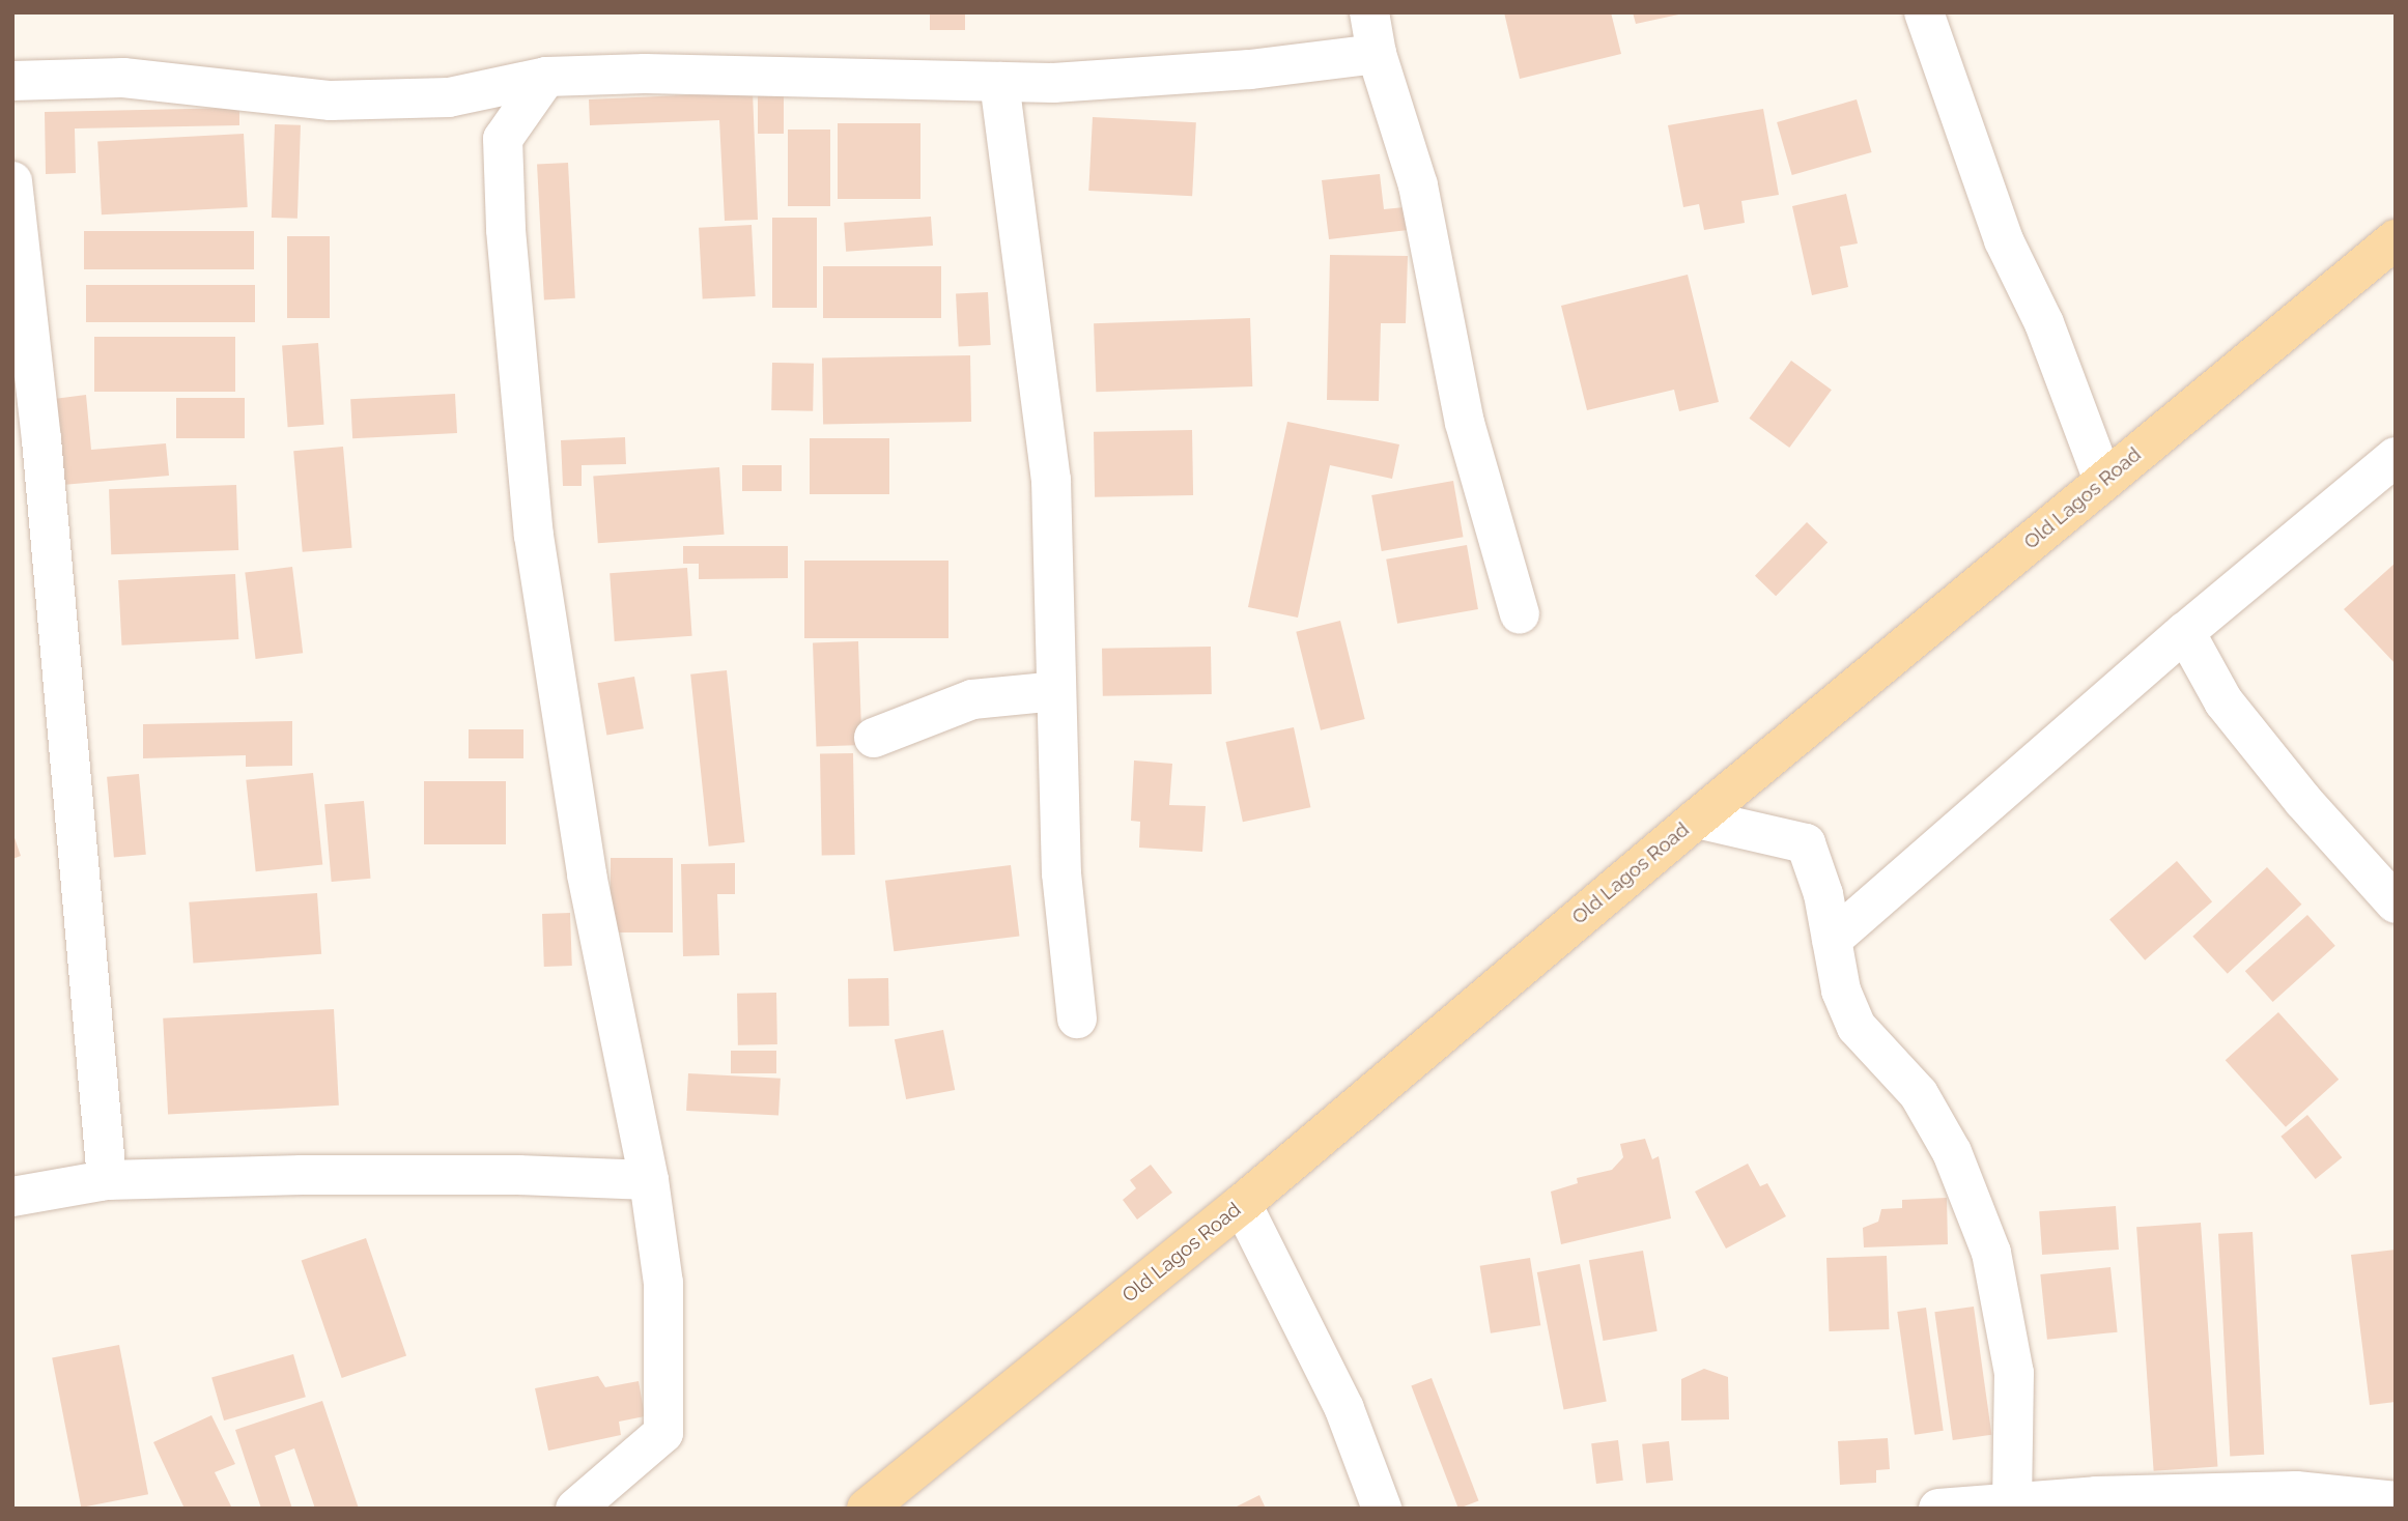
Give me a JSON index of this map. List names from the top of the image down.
{
  "streets": {
    "main road": ["Old Lagos Road"]
  }
}
